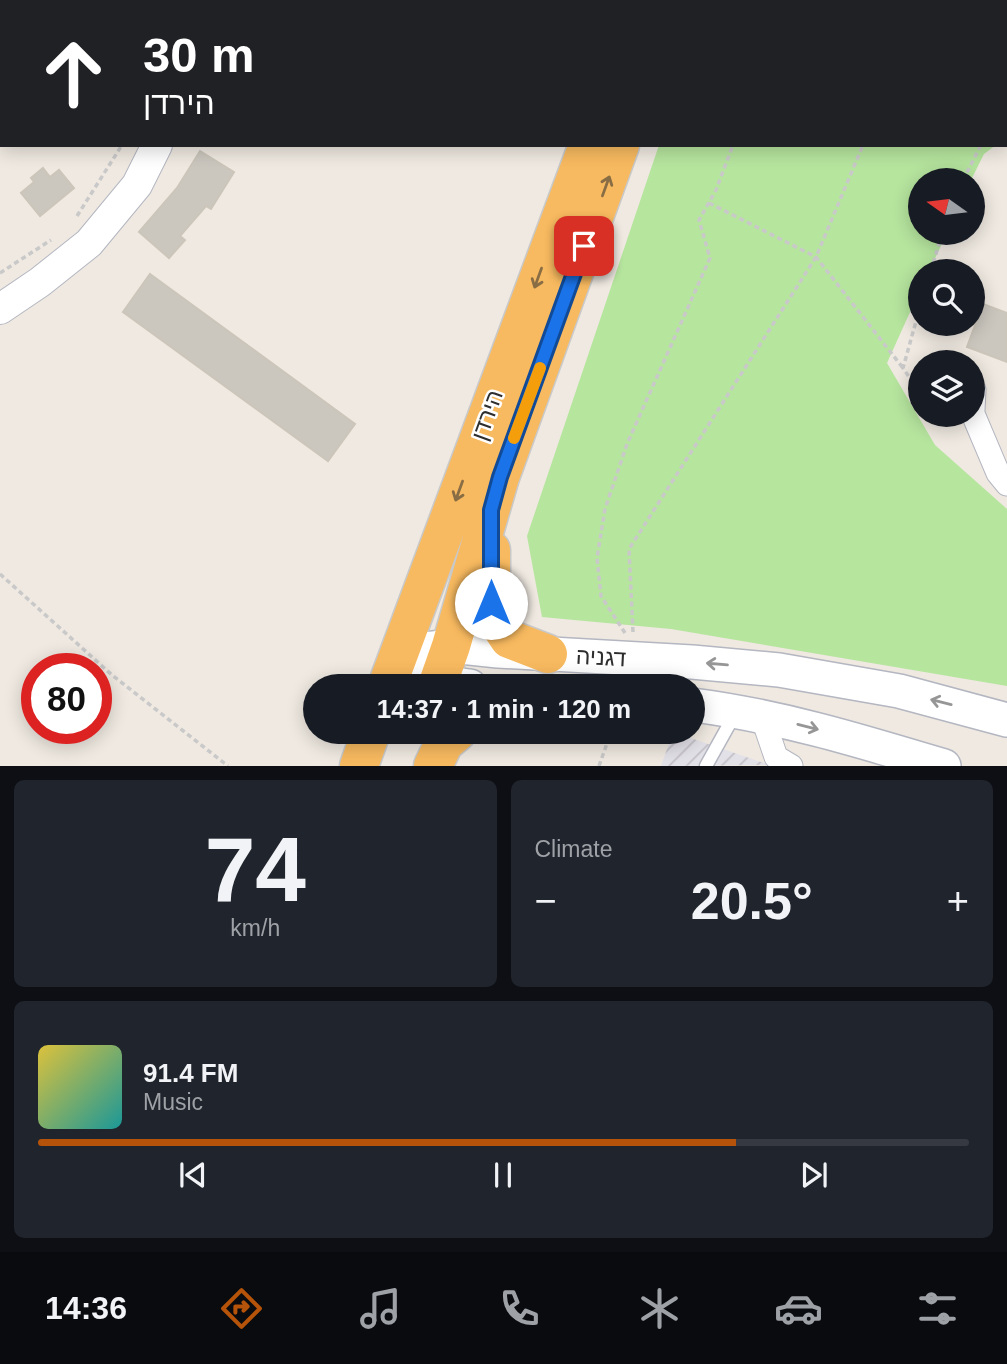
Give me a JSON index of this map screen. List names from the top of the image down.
{
  "streets": {
    "highway": ["הירדן"],
    "main road": ["דגניה"]
  },
  "crossings": [
    ["הירדן", "דגניה"]
  ],
  "north": "left",
  "page": {
    "turn": ["30 m", "הירדן"],
    "limit": "80",
    "trip": "14:37 · 1 min · 120 m",
    "tile": [
      ["74", "km/h"],
      "Climate"
    ],
    "heat": ["−", "20.5°", "+"],
    "song": ["91.4 FM", "Music"],
    "tabs": "14:36"
  }
}
